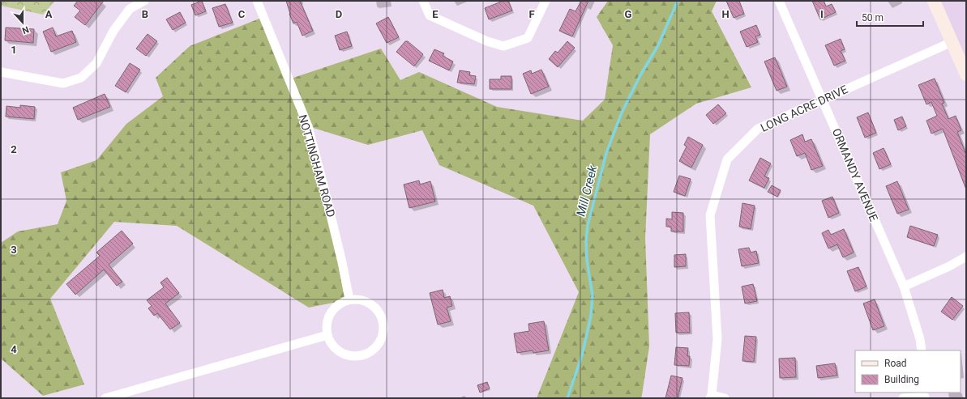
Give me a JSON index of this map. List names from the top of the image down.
{
  "streets": {
    "street": ["LONG ACRE DRIVE", "NOTTINGHAM ROAD", "ORMANDY AVENUE"]
  },
  "crossings": [
    ["LONG ACRE DRIVE", "ORMANDY AVENUE"]
  ],
  "water": ["Mill Creek"],
  "legend": ["Road", "Building"],
  "scale_bar": "50 m",
  "north": "bottom",
  "grid": {
    "columns": [
      "A",
      "B",
      "C",
      "D",
      "E",
      "F",
      "G",
      "H",
      "I"
    ],
    "rows": [
      "1",
      "2",
      "3",
      "4"
    ]
  }
}
